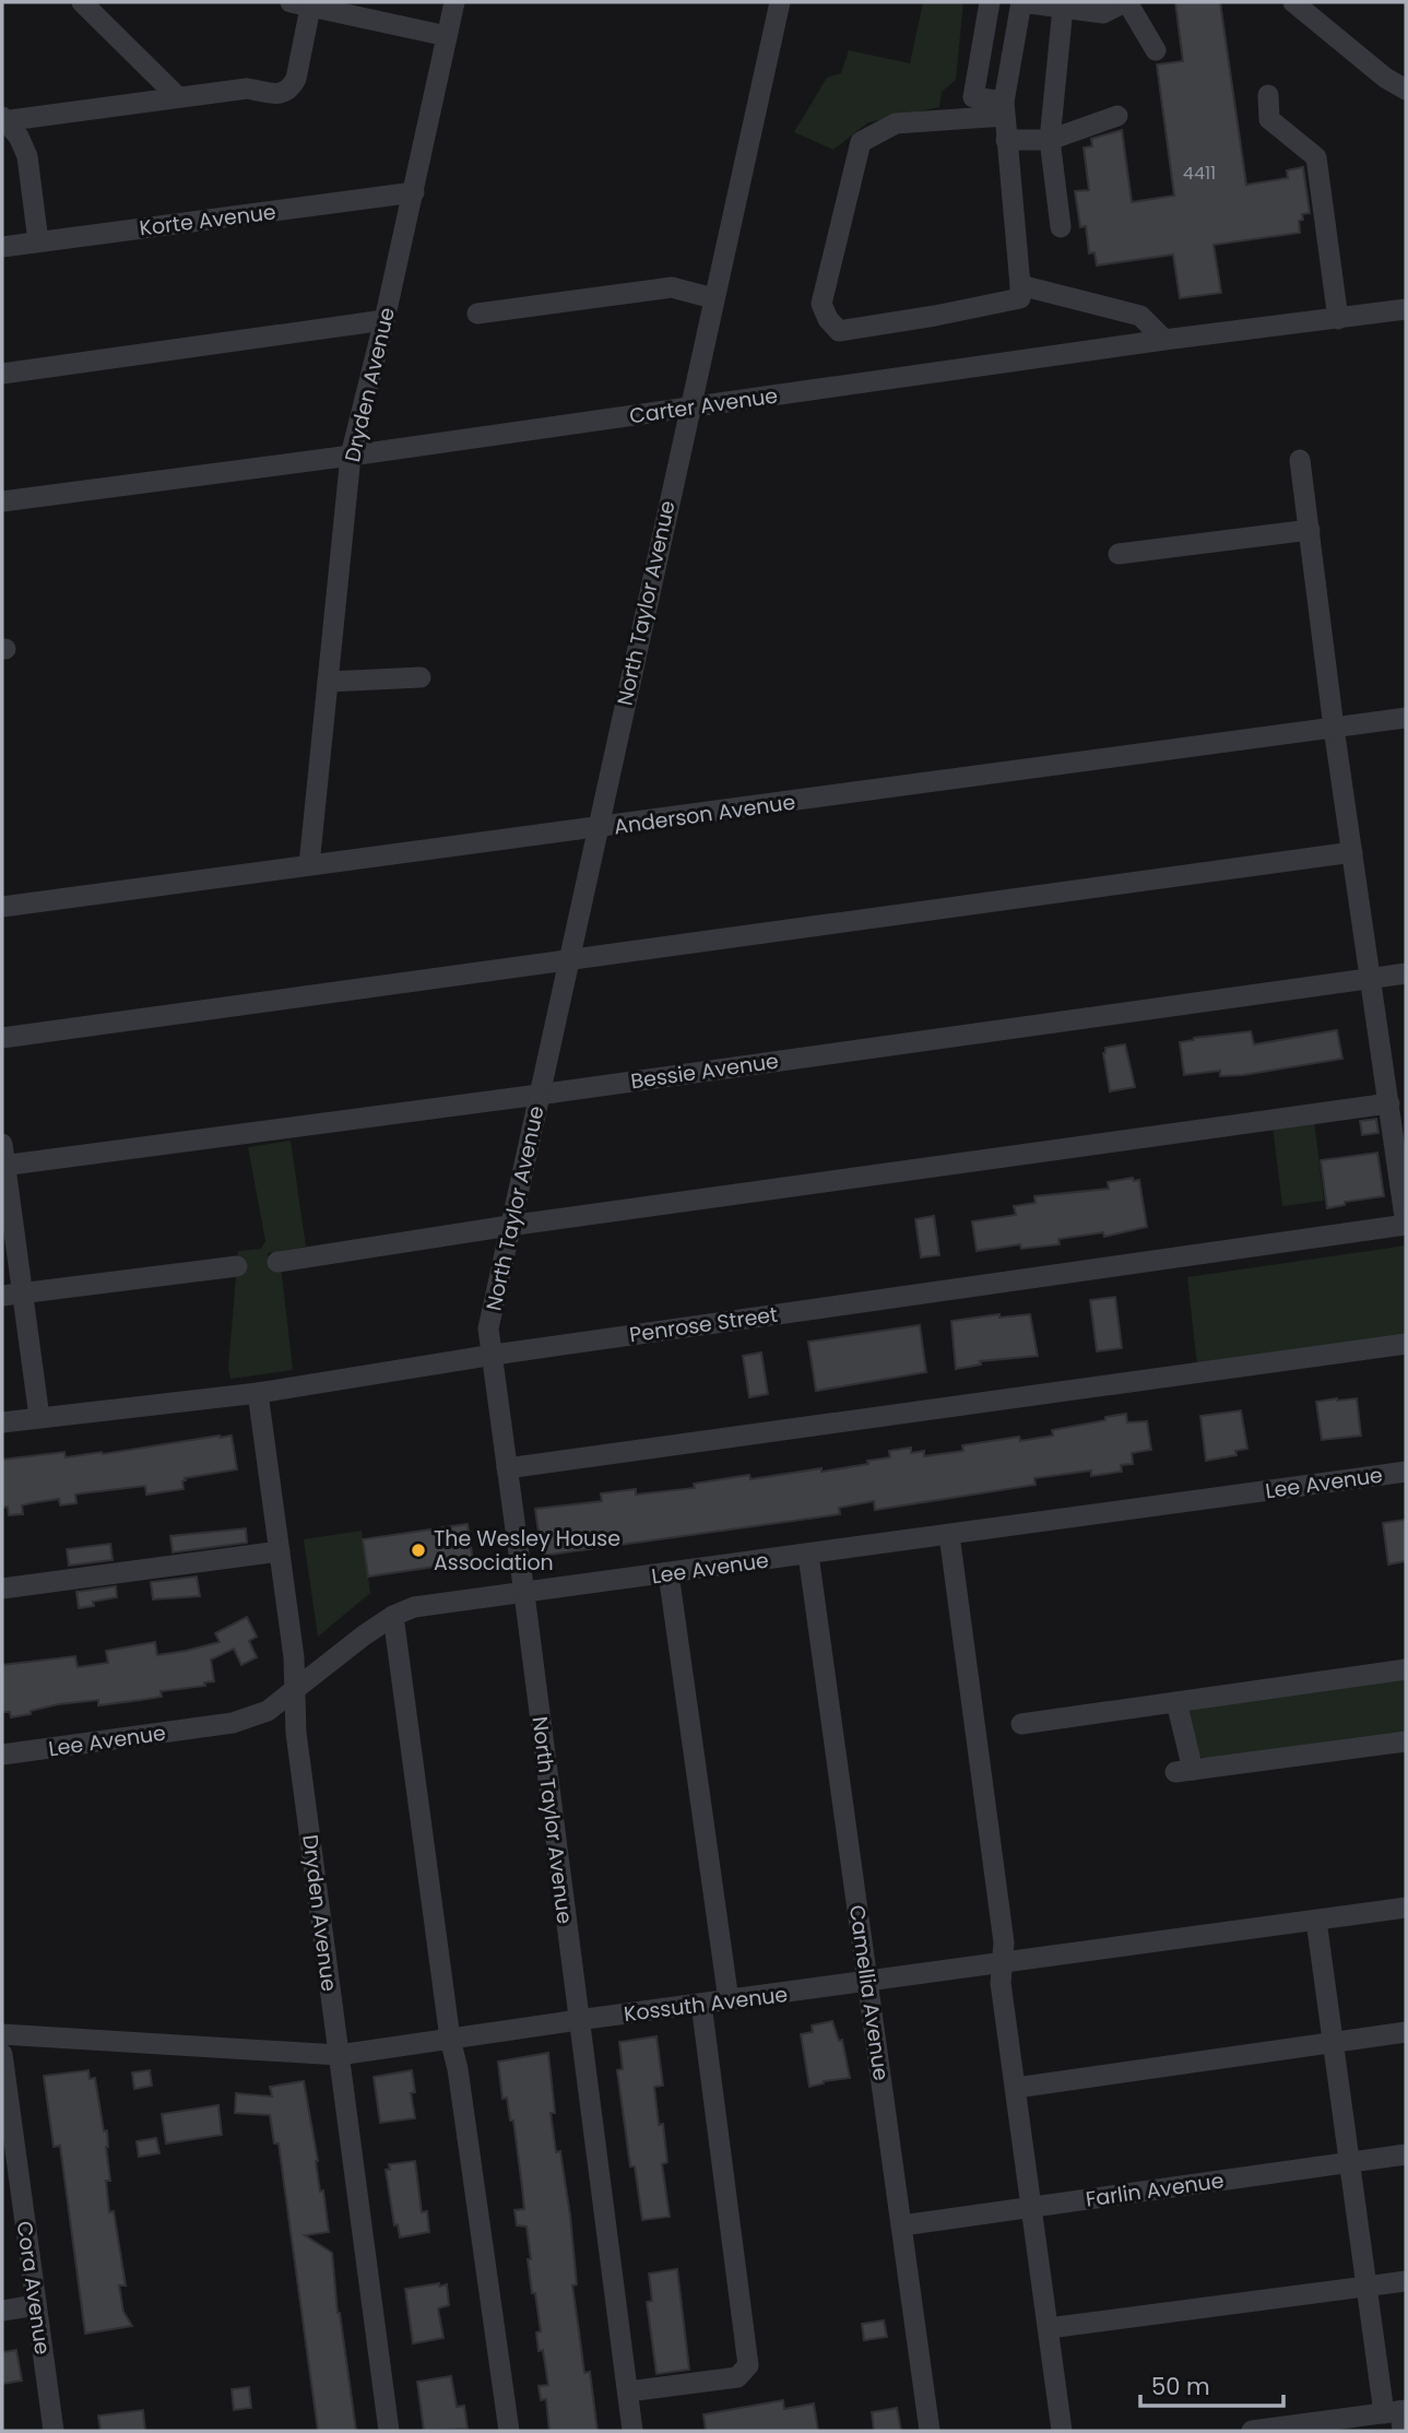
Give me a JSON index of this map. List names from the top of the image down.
{
  "streets": {
    "street": [
      "Korte Avenue",
      "Dryden Avenue",
      "Carter Avenue",
      "North Taylor Avenue",
      "Anderson Avenue",
      "Bessie Avenue",
      "Penrose Street",
      "Lee Avenue",
      "Camellia Avenue",
      "Kossuth Avenue",
      "Farlin Avenue",
      "Cora Avenue"
    ]
  },
  "crossings": [
    ["Korte Avenue", "Dryden Avenue"],
    ["Dryden Avenue", "Carter Avenue"],
    ["Dryden Avenue", "Anderson Avenue"],
    ["Dryden Avenue", "Penrose Street"],
    ["Dryden Avenue", "Lee Avenue"],
    ["Dryden Avenue", "Kossuth Avenue"],
    ["Carter Avenue", "North Taylor Avenue"],
    ["North Taylor Avenue", "Anderson Avenue"],
    ["North Taylor Avenue", "Bessie Avenue"],
    ["North Taylor Avenue", "Penrose Street"],
    ["North Taylor Avenue", "Lee Avenue"],
    ["North Taylor Avenue", "Kossuth Avenue"],
    ["Lee Avenue", "Camellia Avenue"],
    ["Camellia Avenue", "Kossuth Avenue"],
    ["Camellia Avenue", "Farlin Avenue"]
  ],
  "places": ["The Wesley House Association"],
  "house_numbers": ["4411"],
  "scale_bar": "50 m"
}
